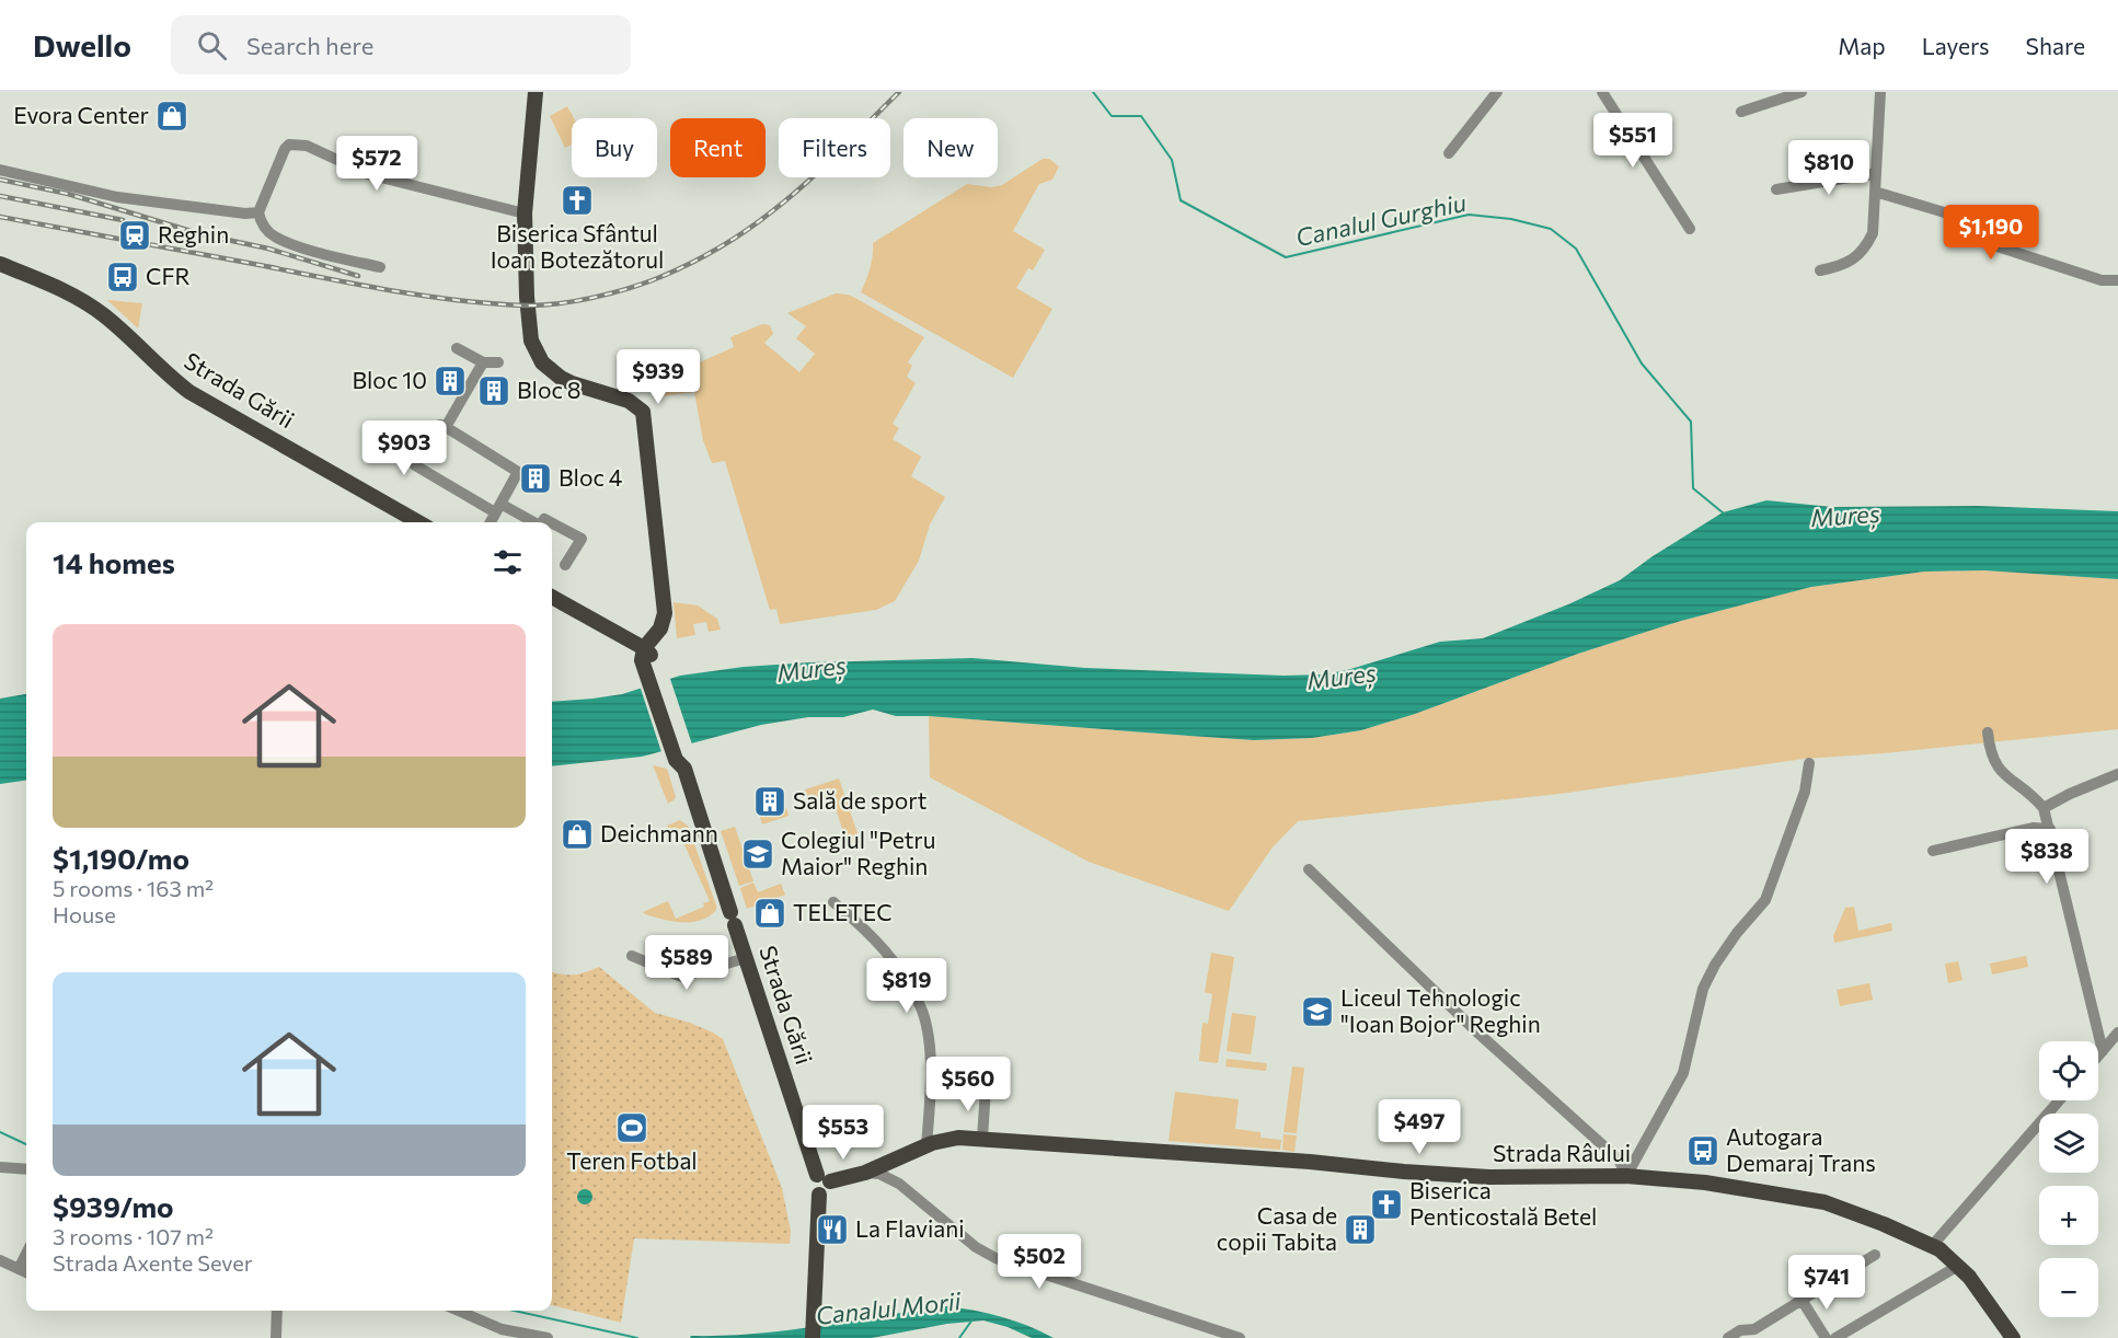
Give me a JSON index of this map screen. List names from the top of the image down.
{
  "streets": {
    "main road": ["Strada Gării", "Strada Râului"]
  },
  "crossings": [
    ["Strada Gării", "Strada Râului"]
  ],
  "water": ["Canalul Gurghiu", "Mureș", "Canalul Morii"],
  "places": {
    "shop": ["Evora Center", "Deichmann", "TELETEC"],
    "church": ["Biserica Sfântul Ioan Botezătorul", "Biserica Penticostală Betel"],
    "station": ["Reghin"],
    "bus stop": ["CFR", "Autogara Demaraj Trans"],
    "building": [
      "Bloc 10",
      "Bloc 8",
      "Bloc 4",
      "Sală de sport",
      "Casa de copii Tabita"
    ],
    "school or university": ["Colegiul \"Petru Maior\" Reghin", "Liceul Tehnologic \"Ioan Bojor\" Reghin"],
    "sports": ["Teren Fotbal"],
    "restaurant": ["La Flaviani"]
  },
  "page": {
    "header": "Dwello",
    "search": "Search here",
    "nav": ["Map", "Layers", "Share"],
    "price": [
      "$551",
      "$572",
      "$810",
      "$1,190",
      "$939",
      "$903",
      "$838",
      "$589",
      "$819",
      "$560",
      "$497",
      "$553",
      "$502",
      "$741"
    ],
    "chip": [
      "Buy",
      "Rent",
      "Filters",
      "New"
    ],
    "heading": "14 homes",
    "list": [
      {
        "name": "$1,190/mo",
        "note": "5 rooms · 163 m² · House"
      },
      {
        "name": "$939/mo",
        "note": "3 rooms · 107 m² · Strada Axente Sever"
      }
    ],
    "map_buttons": ["+", "−"]
  }
}
